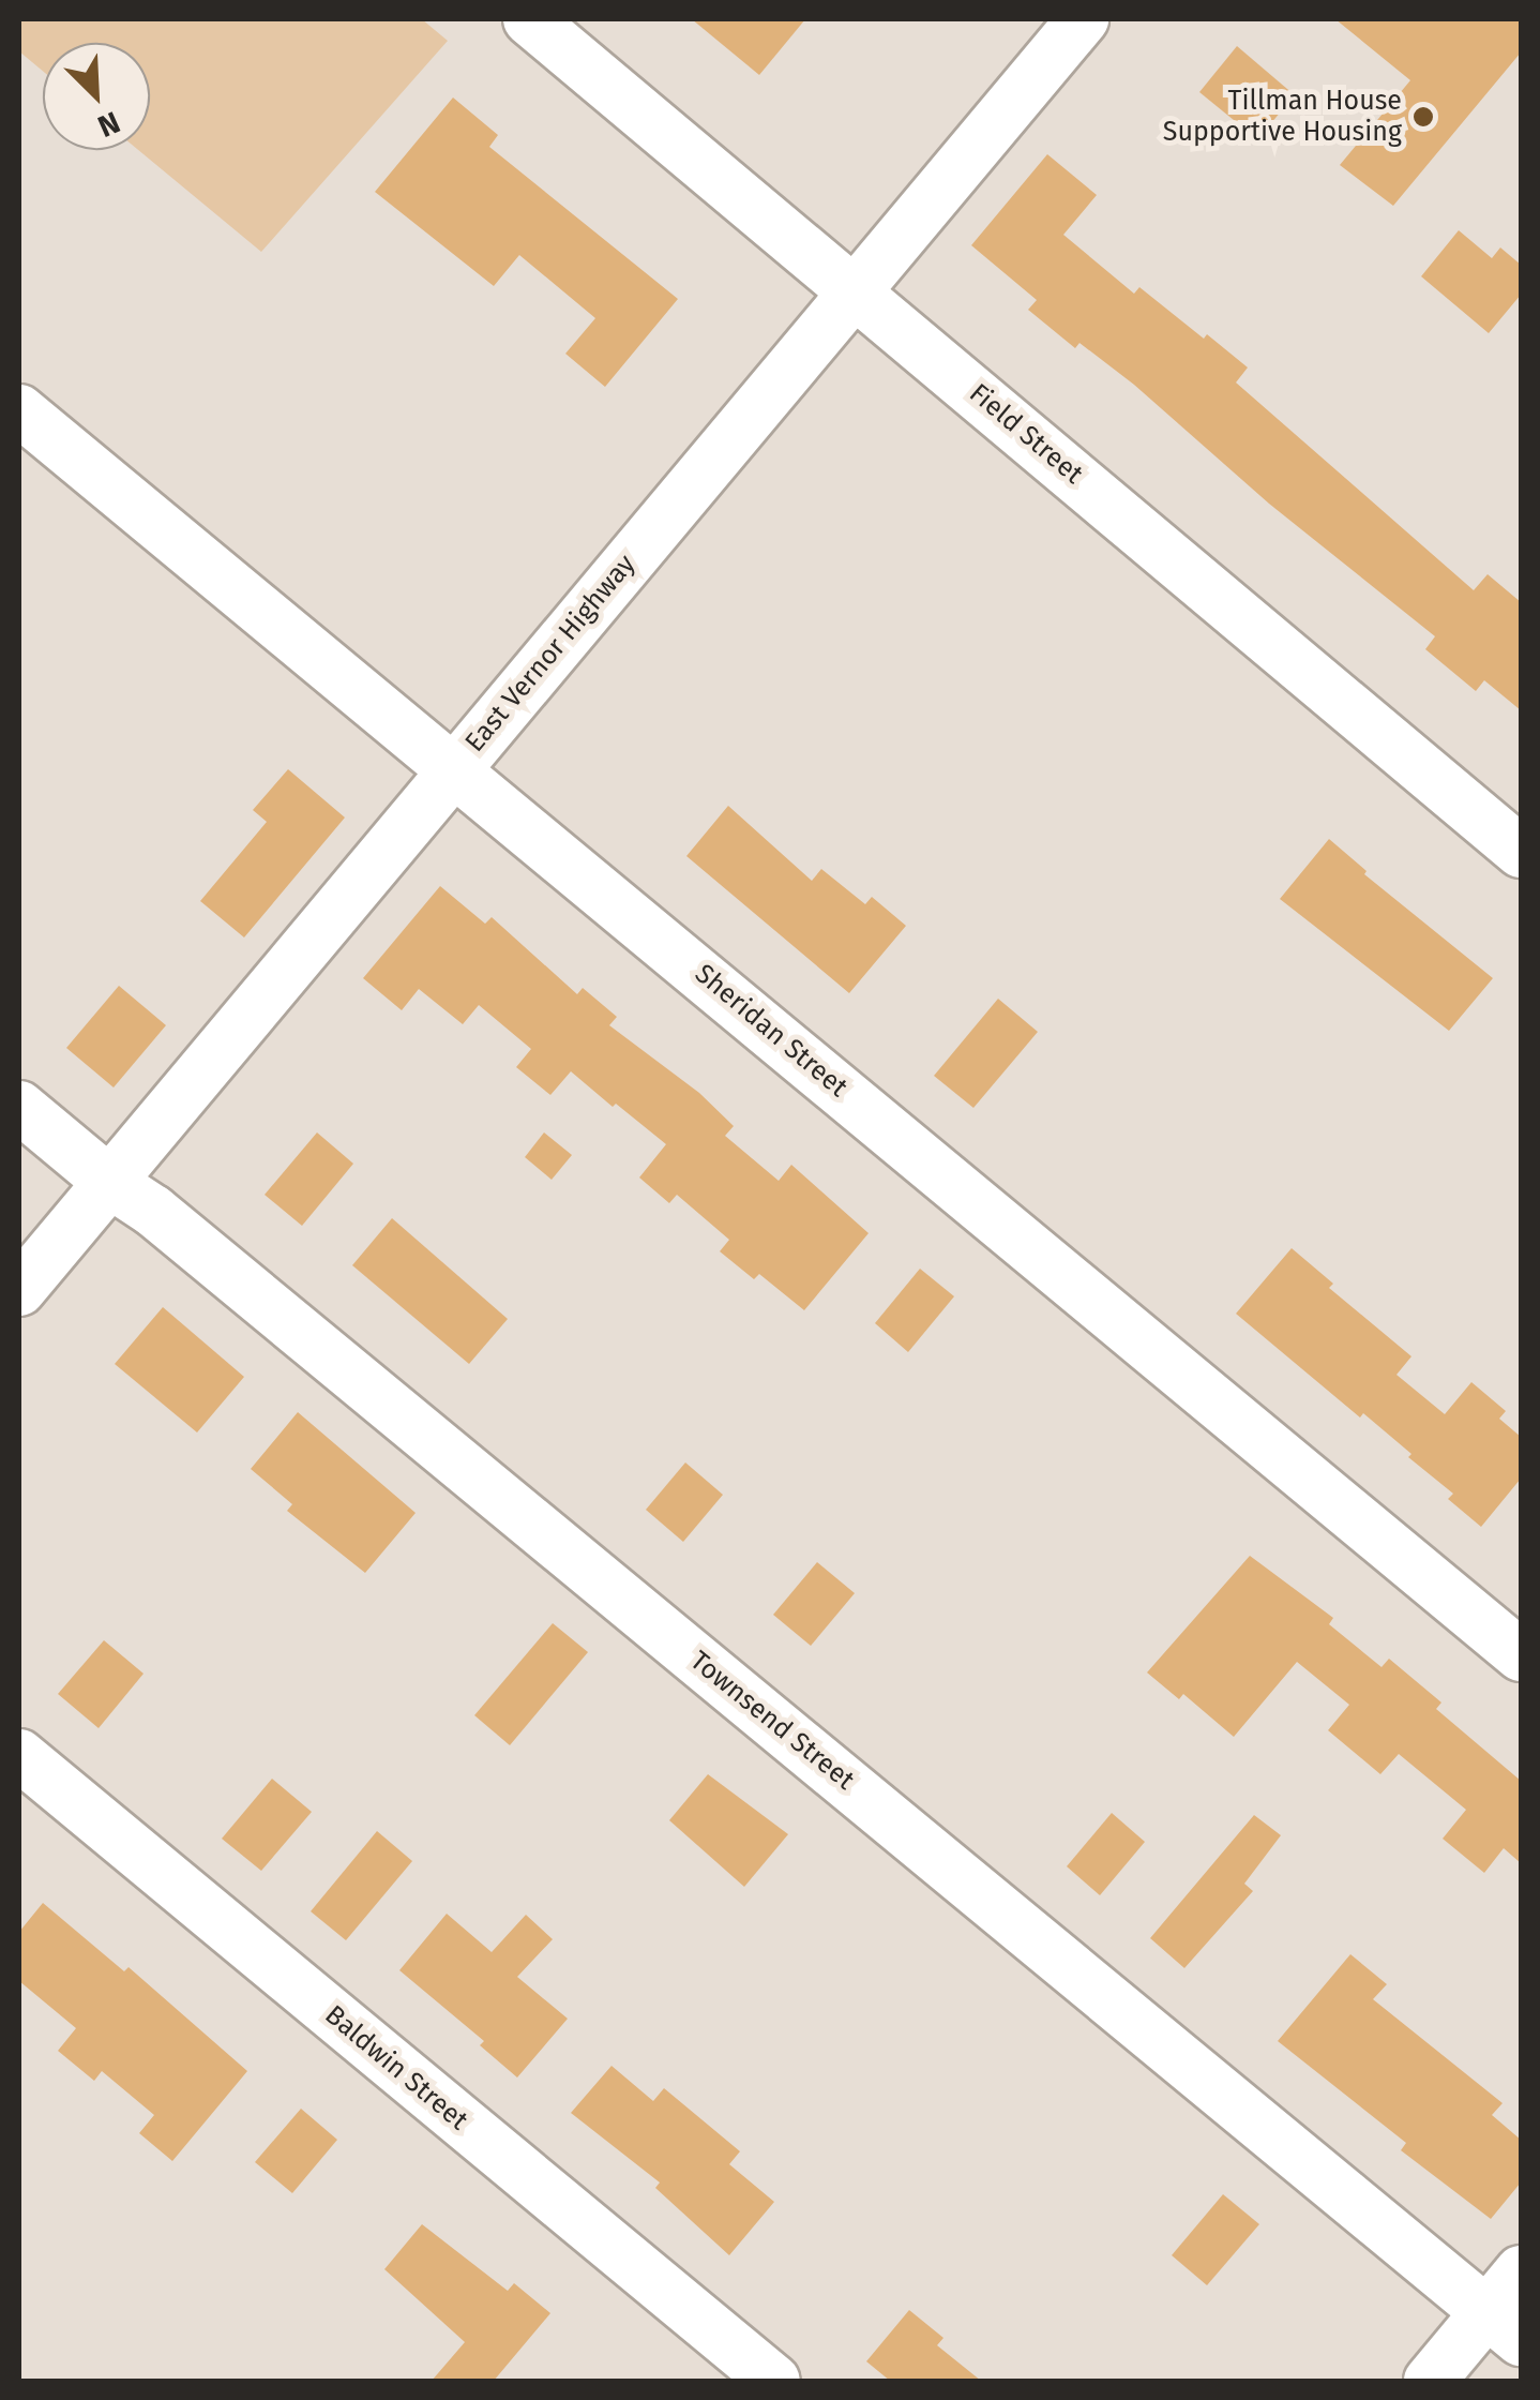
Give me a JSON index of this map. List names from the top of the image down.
{
  "streets": {
    "street": [
      "Field Street",
      "East Vernor Highway",
      "Sheridan Street",
      "Townsend Street",
      "Baldwin Street"
    ]
  },
  "crossings": [
    ["Field Street", "East Vernor Highway"],
    ["East Vernor Highway", "Sheridan Street"],
    ["East Vernor Highway", "Townsend Street"]
  ],
  "places": ["Tillman House Supportive Housing"],
  "north": "bottom right"
}
